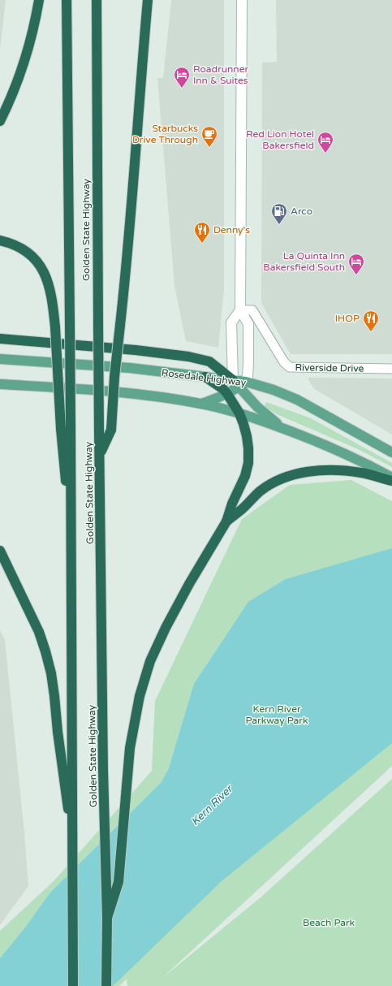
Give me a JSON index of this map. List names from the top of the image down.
{
  "streets": {
    "highway": ["Golden State Highway"],
    "main road": ["Rosedale Highway"],
    "street": ["Riverside Drive"]
  },
  "water": ["Kern River"],
  "parks": ["Kern River Parkway Park", "Beach Park"],
  "places": {
    "hotel": ["Roadrunner Inn & Suites", "Red Lion Hotel Bakersfield", "La Quinta Inn Bakersfield South"],
    "cafe": ["Starbucks Drive Through"],
    "fuel station": ["Arco"],
    "restaurant": ["Denny's", "IHOP"]
  }
}
